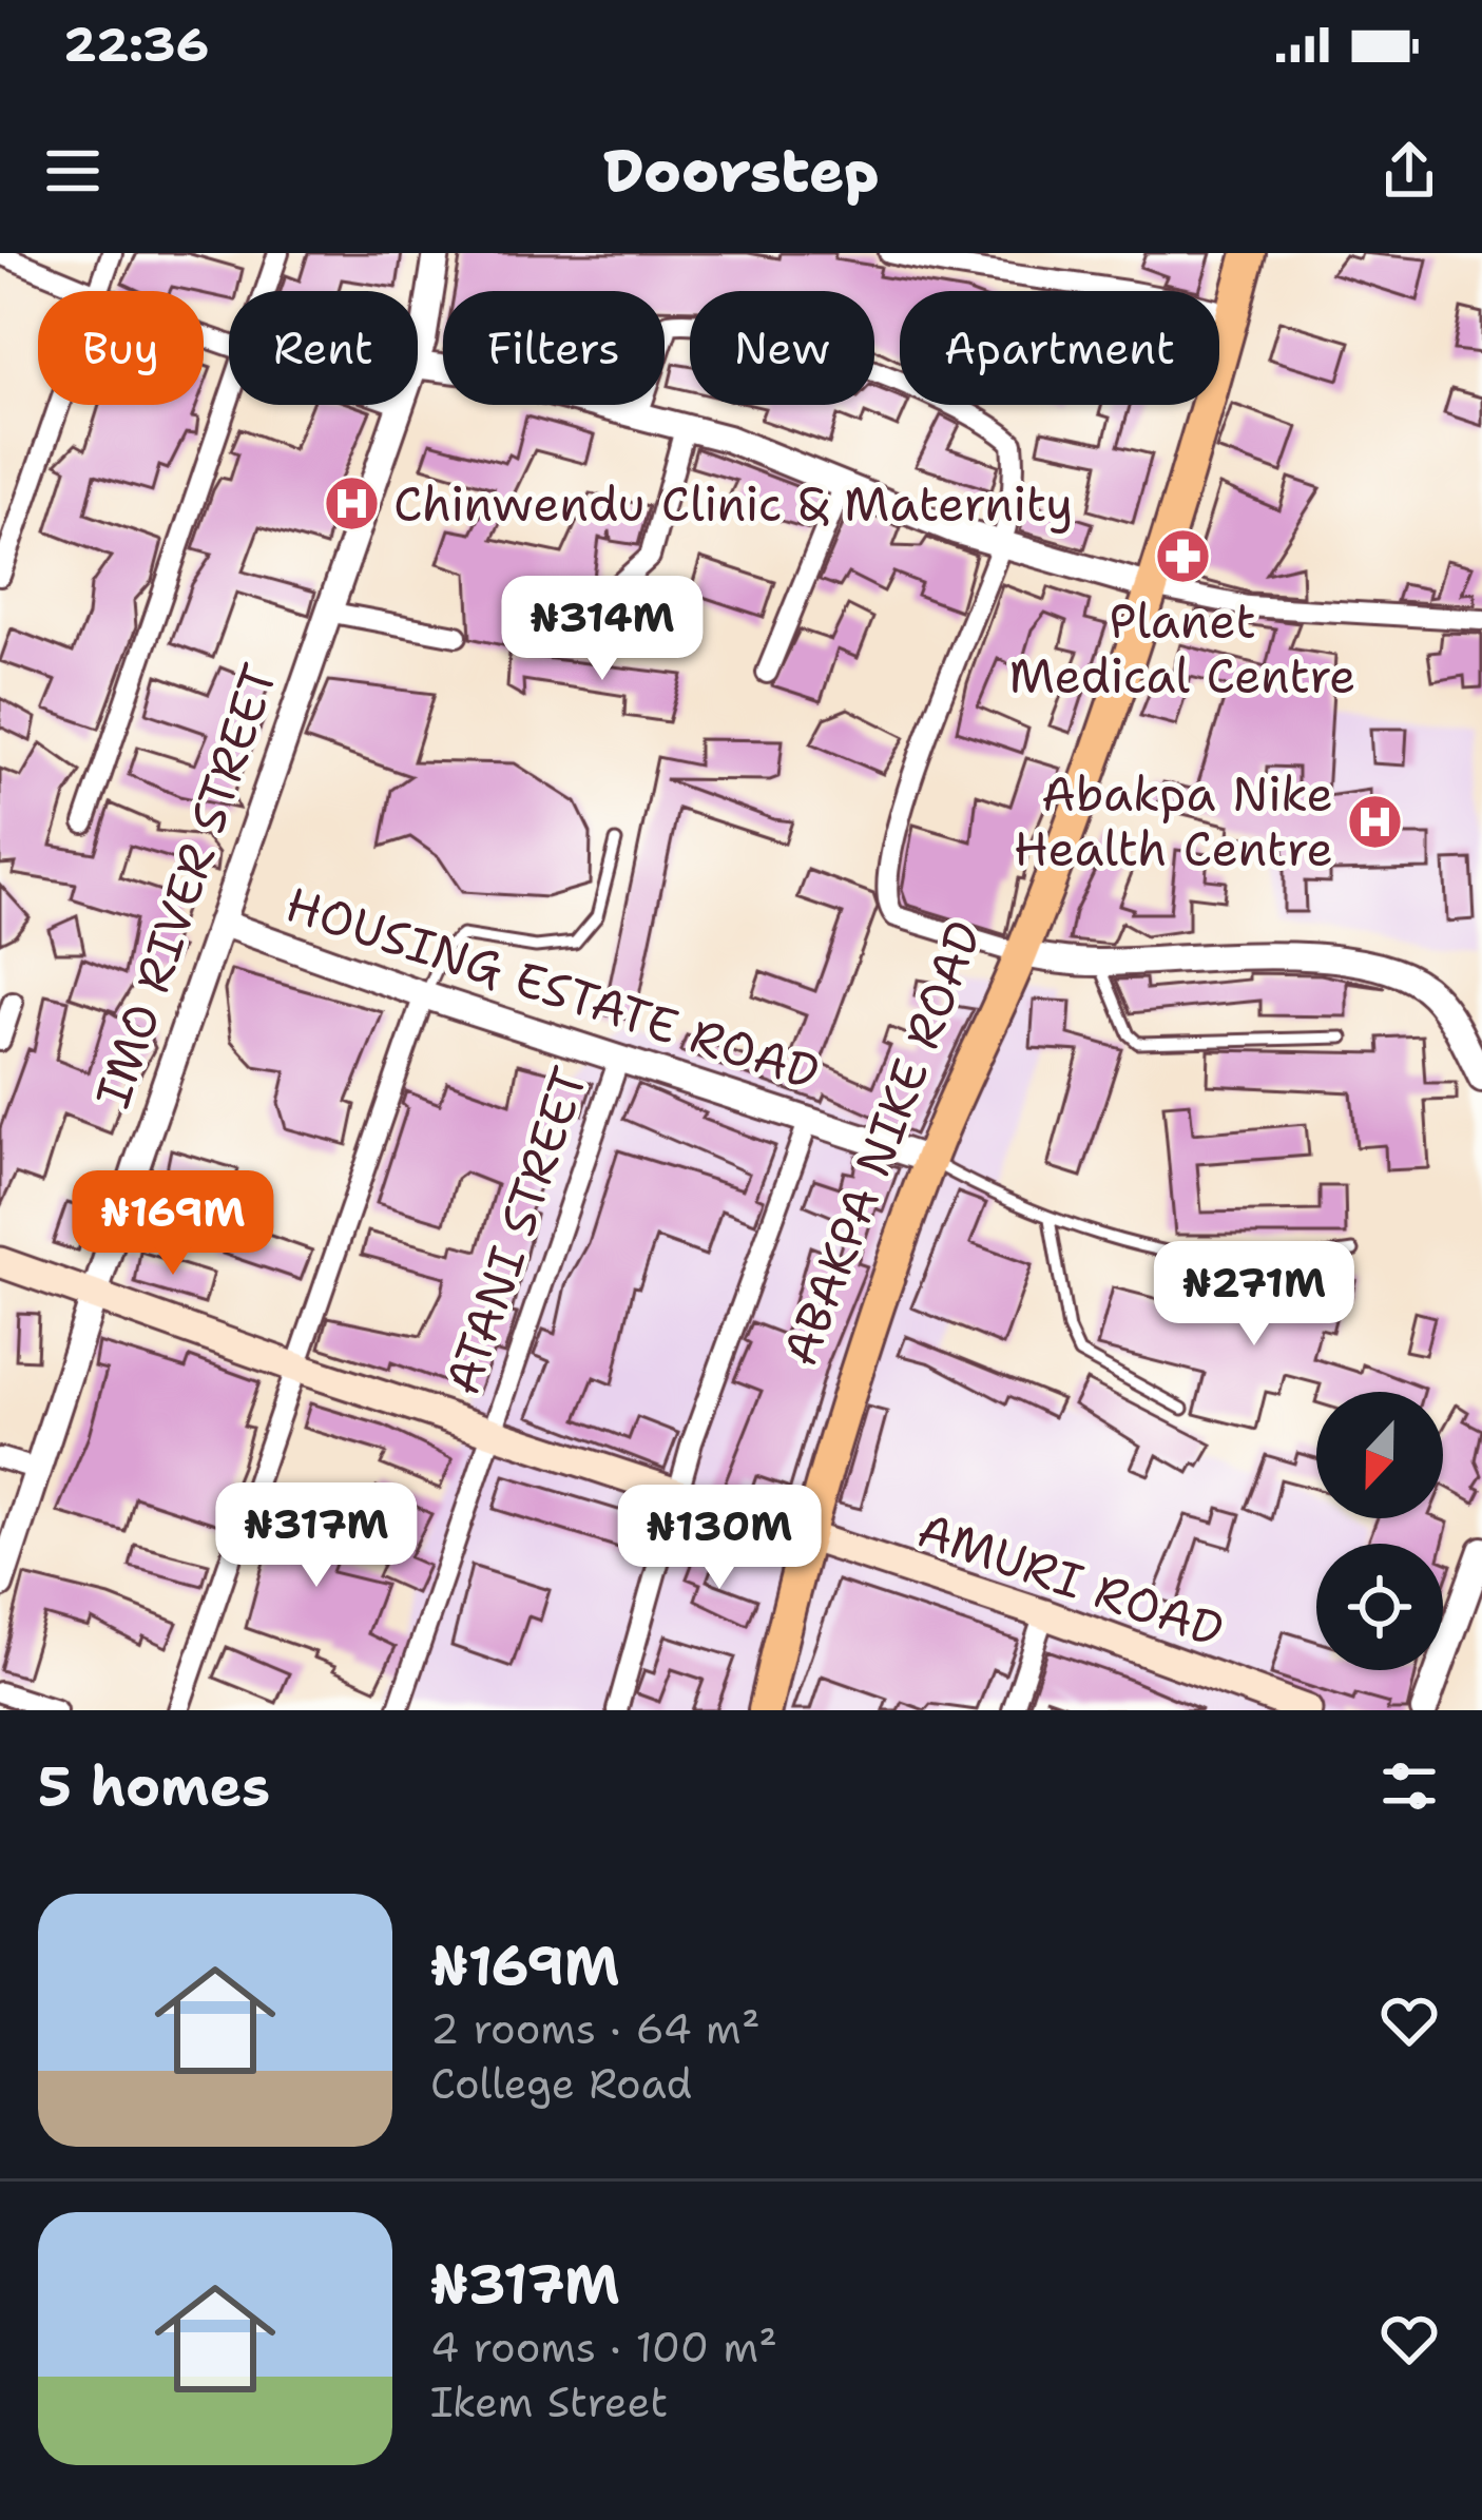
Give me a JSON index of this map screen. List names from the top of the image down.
{
  "streets": {
    "main road": ["ABAKPA NIKE ROAD", "AMURI ROAD"],
    "street": ["IMO RIVER STREET", "HOUSING ESTATE ROAD", "ATANI STREET"]
  },
  "crossings": [
    ["IMO RIVER STREET", "HOUSING ESTATE ROAD"],
    ["IMO RIVER STREET", "AMURI ROAD"],
    ["HOUSING ESTATE ROAD", "ABAKPA NIKE ROAD"],
    ["HOUSING ESTATE ROAD", "ATANI STREET"],
    ["ABAKPA NIKE ROAD", "AMURI ROAD"],
    ["ATANI STREET", "AMURI ROAD"]
  ],
  "places": {
    "hospital": ["Chinwendu Clinic & Maternity", "Abakpa Nike Health Centre"],
    "pharmacy": ["Planet Medical Centre"]
  },
  "north": "bottom",
  "page": {
    "status": "22:36",
    "header": "Doorstep",
    "chip": [
      "Buy",
      "Rent",
      "Filters",
      "New",
      "Apartment"
    ],
    "price": [
      "₦314M",
      "₦169M",
      "₦271M",
      "₦317M",
      "₦130M"
    ],
    "heading": "5 homes",
    "list": [
      {
        "name": "₦169M",
        "note": "2 rooms · 64 m² · College Road"
      },
      {
        "name": "₦317M",
        "note": "4 rooms · 100 m² · Ikem Street"
      }
    ]
  }
}
